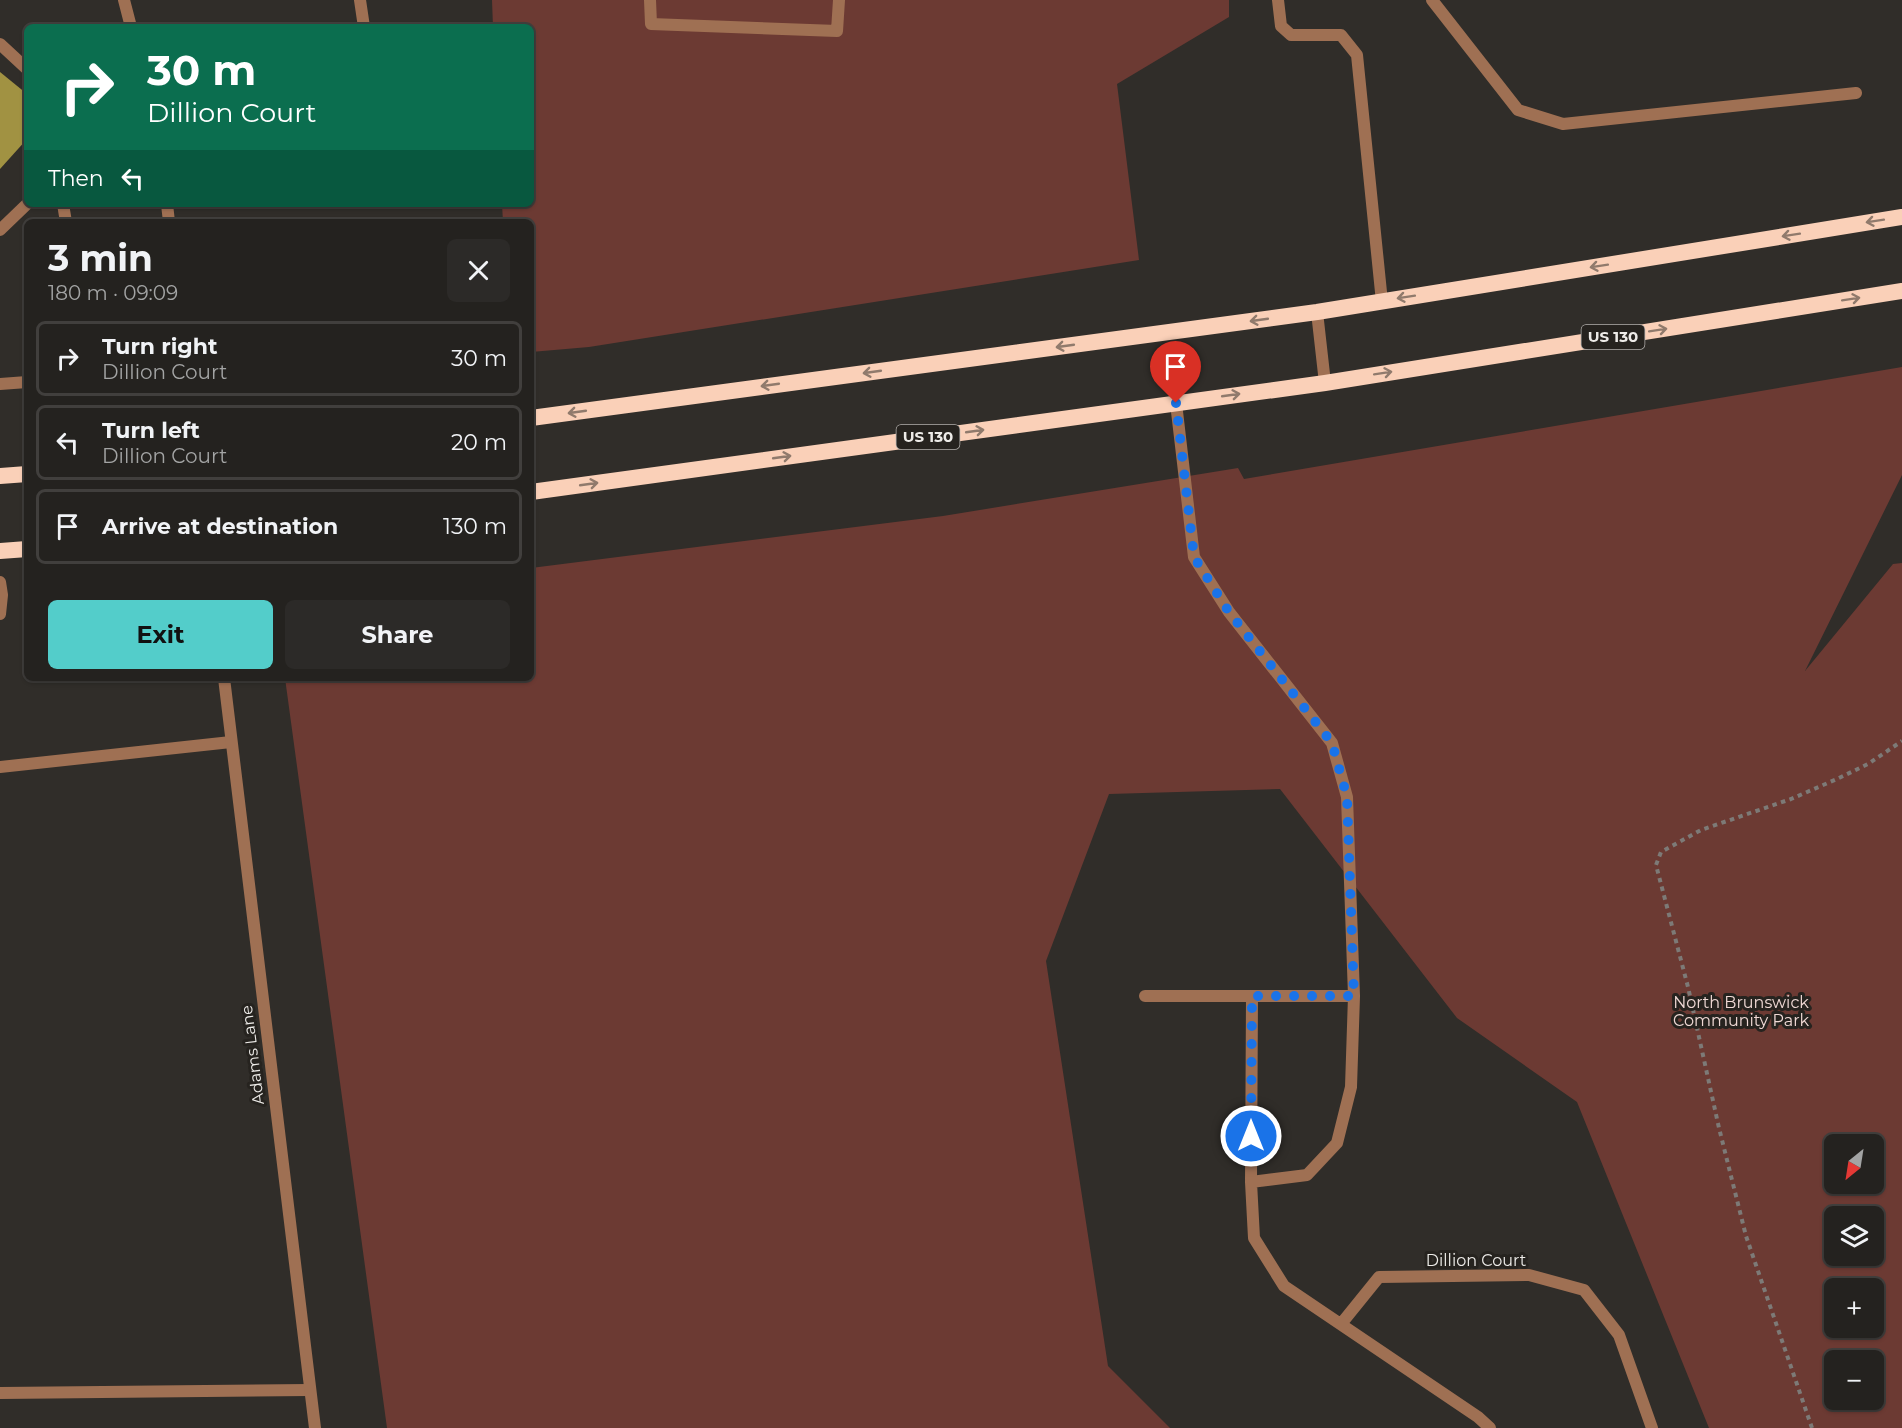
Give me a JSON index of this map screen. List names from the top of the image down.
{
  "streets": {
    "highway": ["US 130"],
    "street": ["Adams Lane", "Dillion Court"]
  },
  "parks": ["North Brunswick Community Park"],
  "north": "bottom left",
  "page": {
    "turn": ["30 m", "Dillion Court"],
    "then": "Then",
    "heading": ["3 min", "180 m · 09:09"],
    "list": [
      {
        "name": "Turn right",
        "note": "Dillion Court",
        "value": "30 m"
      },
      {
        "name": "Turn left",
        "note": "Dillion Court",
        "value": "20 m"
      },
      {
        "name": "Arrive at destination",
        "value": "130 m"
      }
    ],
    "buttons": ["Exit", "Share"],
    "map_buttons": ["+", "−"]
  }
}
